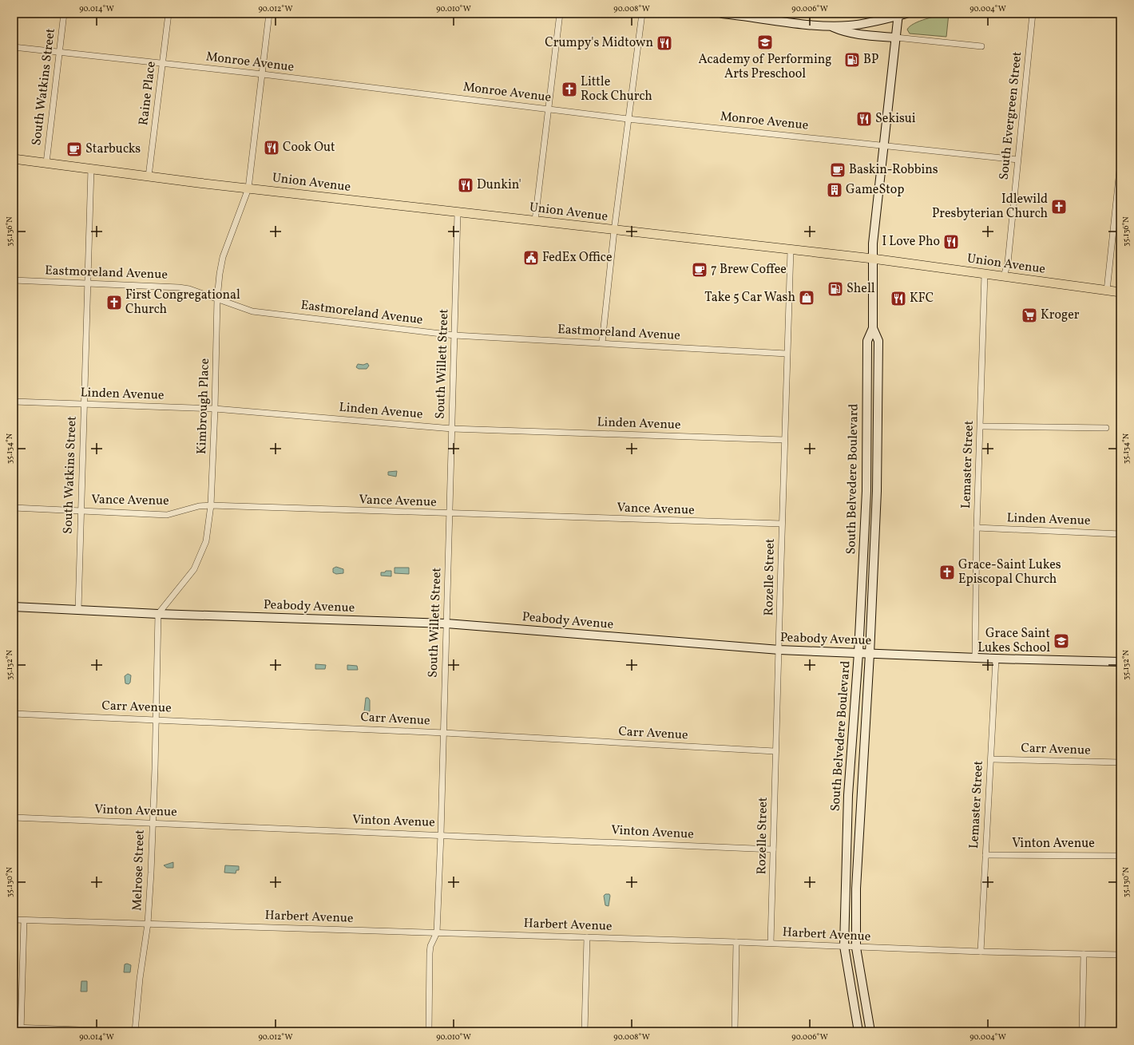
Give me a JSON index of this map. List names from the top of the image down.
{
  "streets": {
    "main road": ["Union Avenue"],
    "street": [
      "Monroe Avenue",
      "South Watkins Street",
      "Raine Place",
      "South Evergreen Street",
      "Eastmoreland Avenue",
      "South Willett Street",
      "Linden Avenue",
      "Kimbrough Place",
      "Lemaster Street",
      "South Belvedere Boulevard",
      "Vance Avenue",
      "Rozelle Street",
      "Peabody Avenue",
      "Carr Avenue",
      "Vinton Avenue",
      "Melrose Street",
      "Harbert Avenue"
    ]
  },
  "crossings": [
    ["Monroe Avenue", "South Watkins Street"],
    ["Monroe Avenue", "Raine Place"],
    ["Monroe Avenue", "South Evergreen Street"],
    ["Monroe Avenue", "Kimbrough Place"],
    ["Monroe Avenue", "South Belvedere Boulevard"],
    ["South Watkins Street", "Union Avenue"],
    ["South Watkins Street", "Eastmoreland Avenue"],
    ["South Watkins Street", "Linden Avenue"],
    ["South Watkins Street", "Vance Avenue"],
    ["South Watkins Street", "Peabody Avenue"],
    ["Raine Place", "Union Avenue"],
    ["South Evergreen Street", "Union Avenue"],
    ["Union Avenue", "South Willett Street"],
    ["Union Avenue", "Kimbrough Place"],
    ["Union Avenue", "Lemaster Street"],
    ["Union Avenue", "South Belvedere Boulevard"],
    ["Union Avenue", "Rozelle Street"],
    ["Eastmoreland Avenue", "South Willett Street"],
    ["Eastmoreland Avenue", "Kimbrough Place"],
    ["Eastmoreland Avenue", "Rozelle Street"],
    ["South Willett Street", "Linden Avenue"],
    ["South Willett Street", "Vance Avenue"],
    ["South Willett Street", "Peabody Avenue"],
    ["South Willett Street", "Carr Avenue"],
    ["South Willett Street", "Vinton Avenue"],
    ["South Willett Street", "Harbert Avenue"],
    ["Linden Avenue", "Kimbrough Place"],
    ["Linden Avenue", "Lemaster Street"],
    ["Linden Avenue", "Rozelle Street"],
    ["Kimbrough Place", "Vance Avenue"],
    ["Kimbrough Place", "Peabody Avenue"],
    ["Kimbrough Place", "Melrose Street"],
    ["Lemaster Street", "Peabody Avenue"],
    ["Lemaster Street", "Carr Avenue"],
    ["Lemaster Street", "Vinton Avenue"],
    ["Lemaster Street", "Harbert Avenue"],
    ["South Belvedere Boulevard", "Peabody Avenue"],
    ["South Belvedere Boulevard", "Harbert Avenue"],
    ["Vance Avenue", "Rozelle Street"],
    ["Rozelle Street", "Peabody Avenue"],
    ["Rozelle Street", "Carr Avenue"],
    ["Rozelle Street", "Vinton Avenue"],
    ["Rozelle Street", "Harbert Avenue"],
    ["Peabody Avenue", "Melrose Street"],
    ["Carr Avenue", "Melrose Street"],
    ["Vinton Avenue", "Melrose Street"],
    ["Melrose Street", "Harbert Avenue"]
  ],
  "places": {
    "school or university": ["Academy of Performing Arts Preschool", "Grace Saint Lukes School"],
    "restaurant": [
      "Crumpy's Midtown",
      "Sekisui",
      "Cook Out",
      "Dunkin'",
      "I Love Pho",
      "KFC"
    ],
    "fuel station": ["BP", "Shell"],
    "church": [
      "Little Rock Church",
      "Idlewild Presbyterian Church",
      "First Congregational Church",
      "Grace-Saint Lukes Episcopal Church"
    ],
    "cafe": ["Starbucks", "Baskin-Robbins", "7 Brew Coffee"],
    "building": ["GameStop"],
    "public building": ["FedEx Office"],
    "shop": ["Take 5 Car Wash"],
    "supermarket": ["Kroger"]
  },
  "coordinates": [
    "90.014°W",
    "90.012°W",
    "90.010°W",
    "90.008°W",
    "90.006°W",
    "90.004°W",
    "35.136°N",
    "35.134°N",
    "35.132°N",
    "35.130°N"
  ]
}
